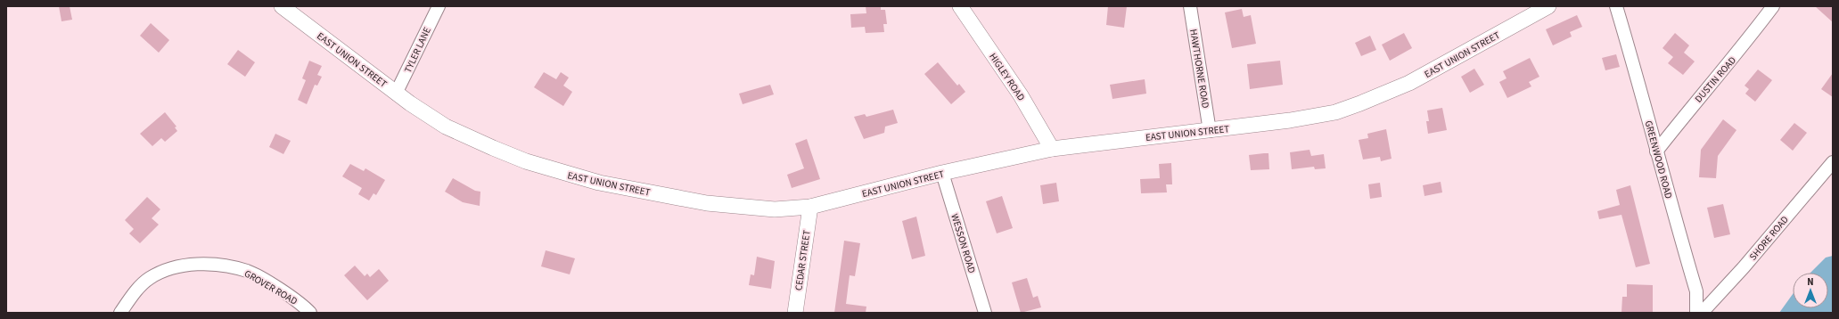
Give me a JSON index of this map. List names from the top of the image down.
{
  "streets": {
    "street": [
      "TYLER LANE",
      "EAST UNION STREET",
      "HAWTHORNE ROAD",
      "HIGLEY ROAD",
      "DUSTIN ROAD",
      "GREENWOOD ROAD",
      "SHORE ROAD",
      "WESSON ROAD",
      "CEDAR STREET",
      "GROVER ROAD"
    ]
  },
  "crossings": [
    ["TYLER LANE", "EAST UNION STREET"],
    ["EAST UNION STREET", "HAWTHORNE ROAD"],
    ["EAST UNION STREET", "HIGLEY ROAD"],
    ["EAST UNION STREET", "WESSON ROAD"],
    ["EAST UNION STREET", "CEDAR STREET"],
    ["DUSTIN ROAD", "GREENWOOD ROAD"]
  ],
  "north": "top"
}
